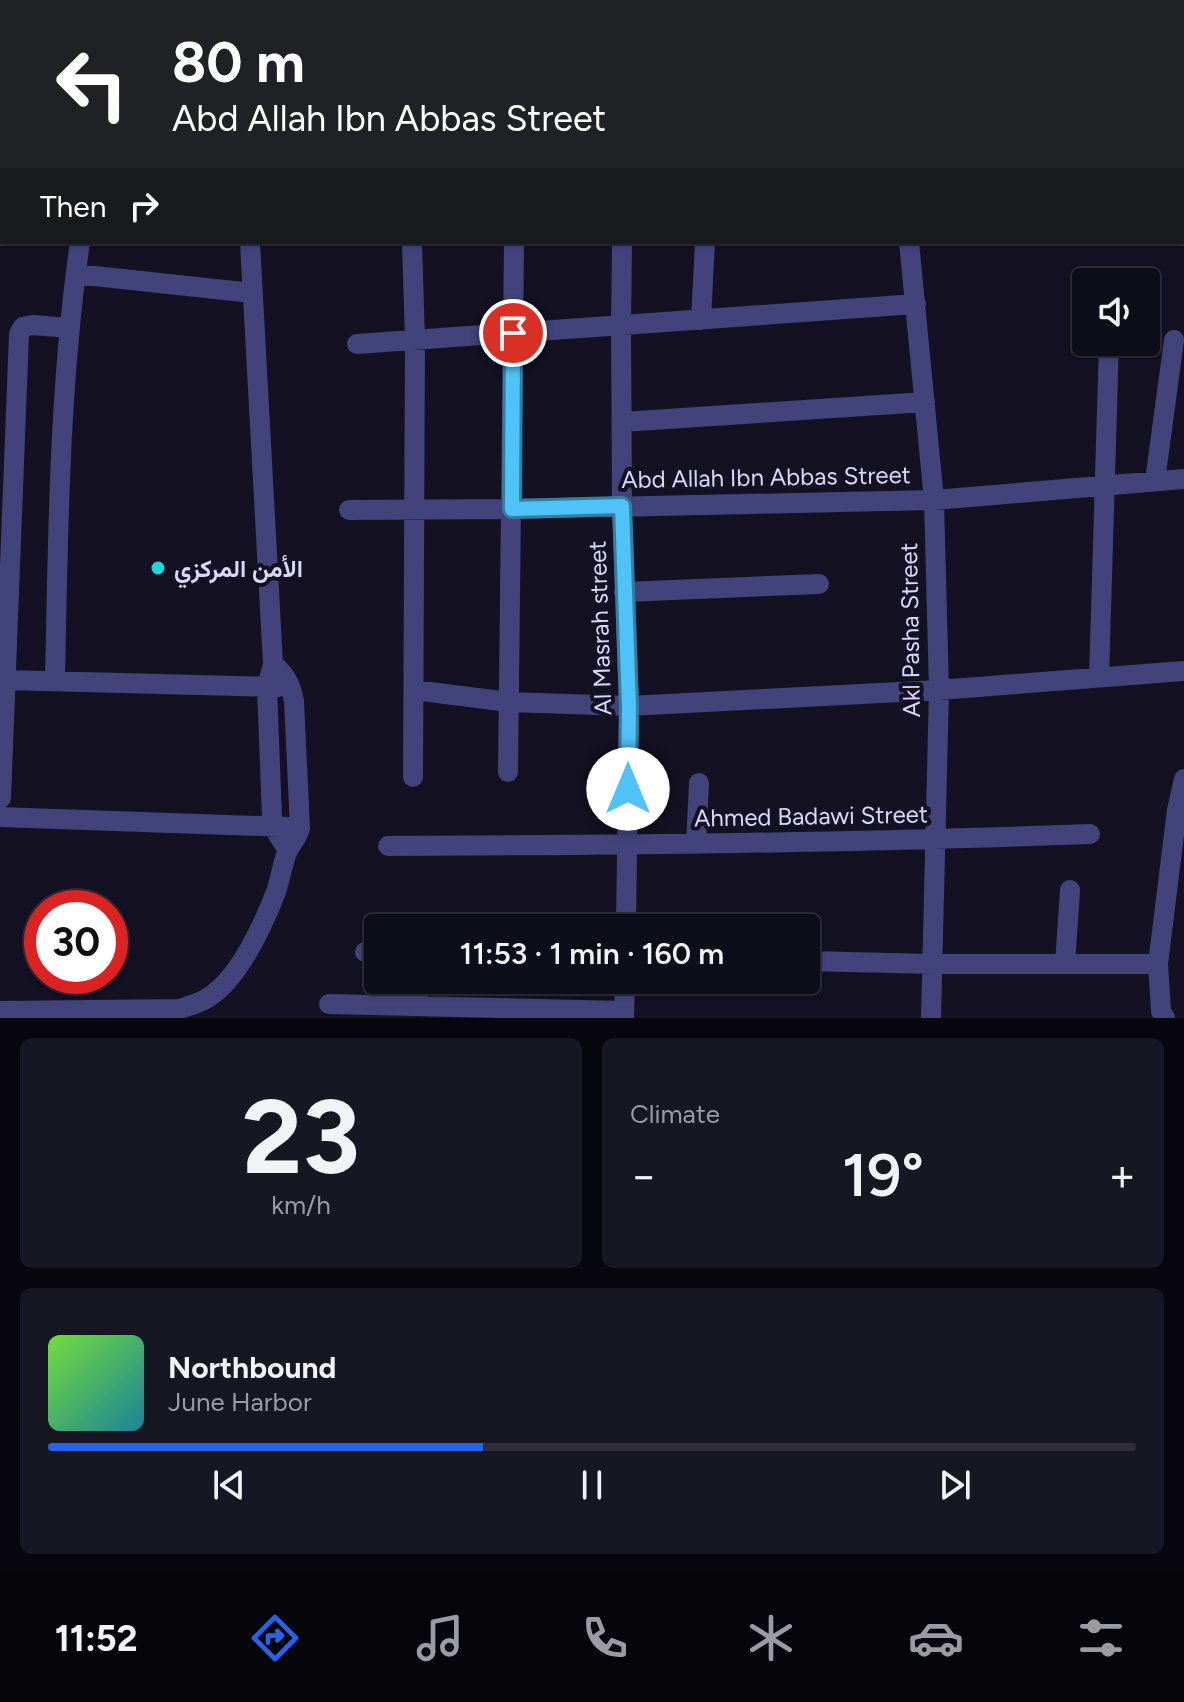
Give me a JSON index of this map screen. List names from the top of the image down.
{
  "streets": {
    "street": [
      "Abd Allah Ibn Abbas Street",
      "Al Masrah street",
      "Akl Pasha Street",
      "Ahmed Badawi Street"
    ]
  },
  "crossings": [
    ["Abd Allah Ibn Abbas Street", "Al Masrah street"],
    ["Abd Allah Ibn Abbas Street", "Akl Pasha Street"],
    ["Al Masrah street", "Ahmed Badawi Street"],
    ["Akl Pasha Street", "Ahmed Badawi Street"]
  ],
  "places": ["الأمن المركزي"],
  "page": {
    "turn": ["80 m", "Abd Allah Ibn Abbas Street"],
    "then": "Then",
    "limit": "30",
    "trip": "11:53 · 1 min · 160 m",
    "tile": [
      ["23", "km/h"],
      "Climate"
    ],
    "heat": ["−", "19°", "+"],
    "song": ["Northbound", "June Harbor"],
    "tabs": "11:52"
  }
}
